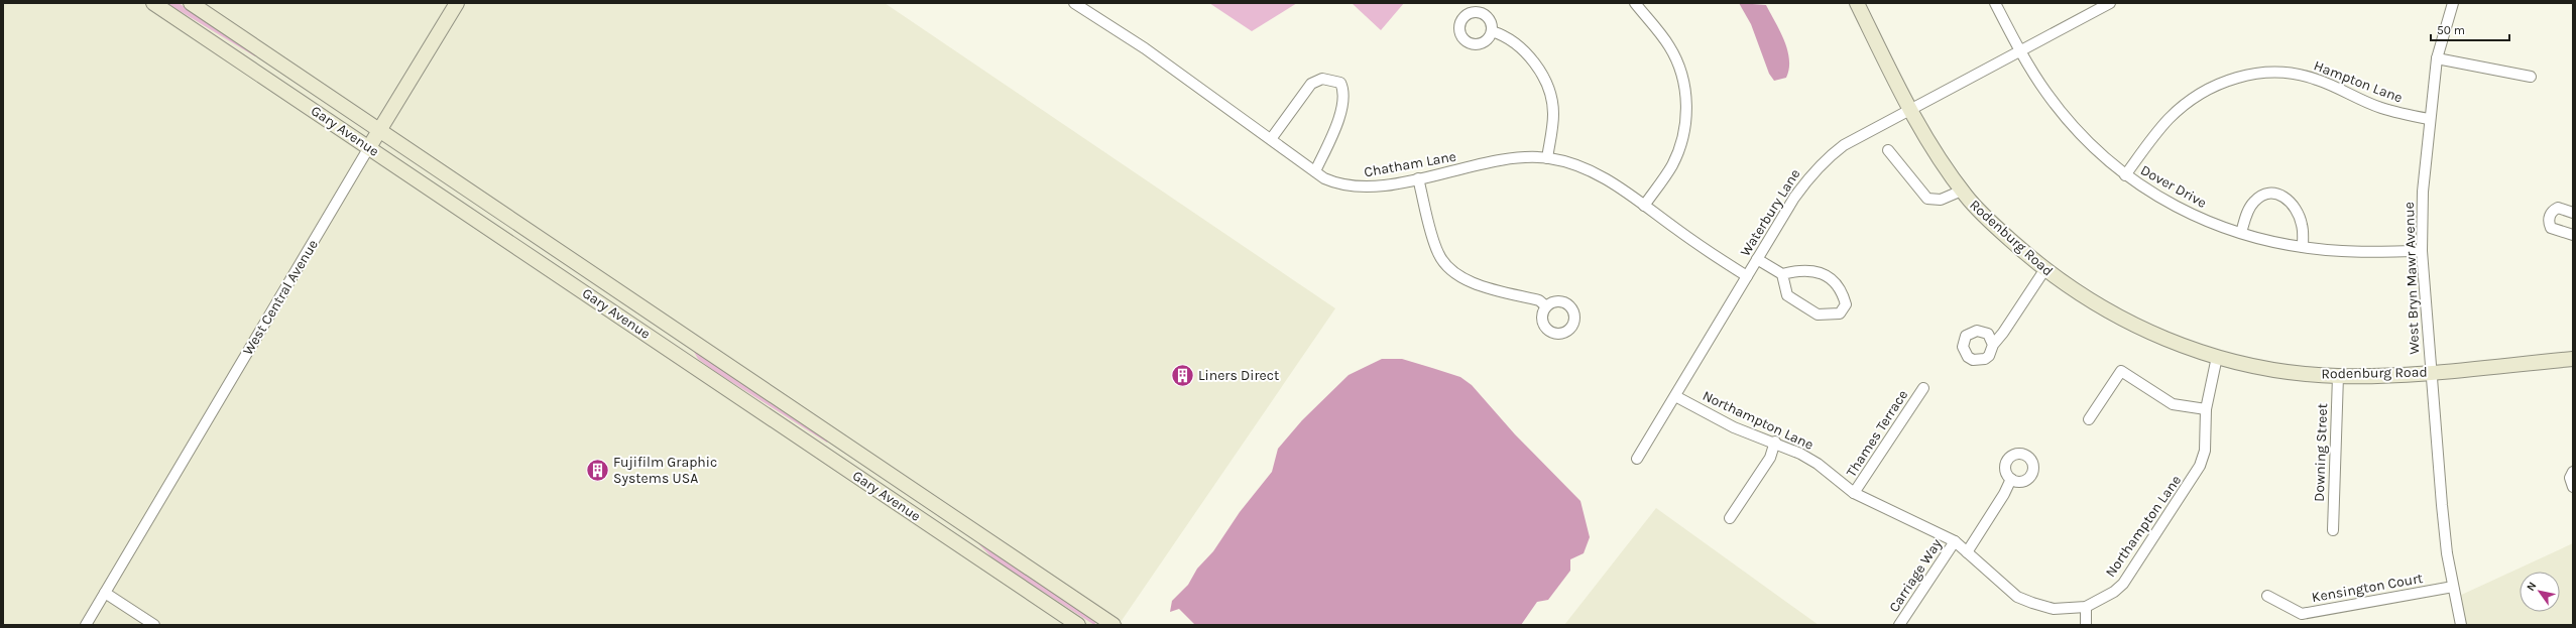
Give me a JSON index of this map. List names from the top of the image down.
{
  "streets": {
    "main road": ["Gary Avenue", "Rodenburg Road", "West Central Avenue"],
    "street": [
      "Hampton Lane",
      "Chatham Lane",
      "Dover Drive",
      "Waterbury Lane",
      "West Bryn Mawr Avenue",
      "Northampton Lane",
      "Thames Terrace",
      "Downing Street",
      "Carriage Way",
      "Kensington Court"
    ]
  },
  "crossings": [
    ["Hampton Lane", "Dover Drive"],
    ["Hampton Lane", "West Bryn Mawr Avenue"],
    ["Gary Avenue", "West Central Avenue"],
    ["Chatham Lane", "Waterbury Lane"],
    ["Dover Drive", "Waterbury Lane"],
    ["Dover Drive", "West Bryn Mawr Avenue"],
    ["Waterbury Lane", "Rodenburg Road"],
    ["Waterbury Lane", "Northampton Lane"],
    ["Rodenburg Road", "West Bryn Mawr Avenue"],
    ["Rodenburg Road", "Northampton Lane"],
    ["Rodenburg Road", "Downing Street"],
    ["West Bryn Mawr Avenue", "Kensington Court"],
    ["Northampton Lane", "Thames Terrace"],
    ["Northampton Lane", "Carriage Way"]
  ],
  "places": {
    "building": ["Liners Direct", "Fujifilm Graphic Systems USA"]
  },
  "scale_bar": "50 m",
  "north": "top left"
}
